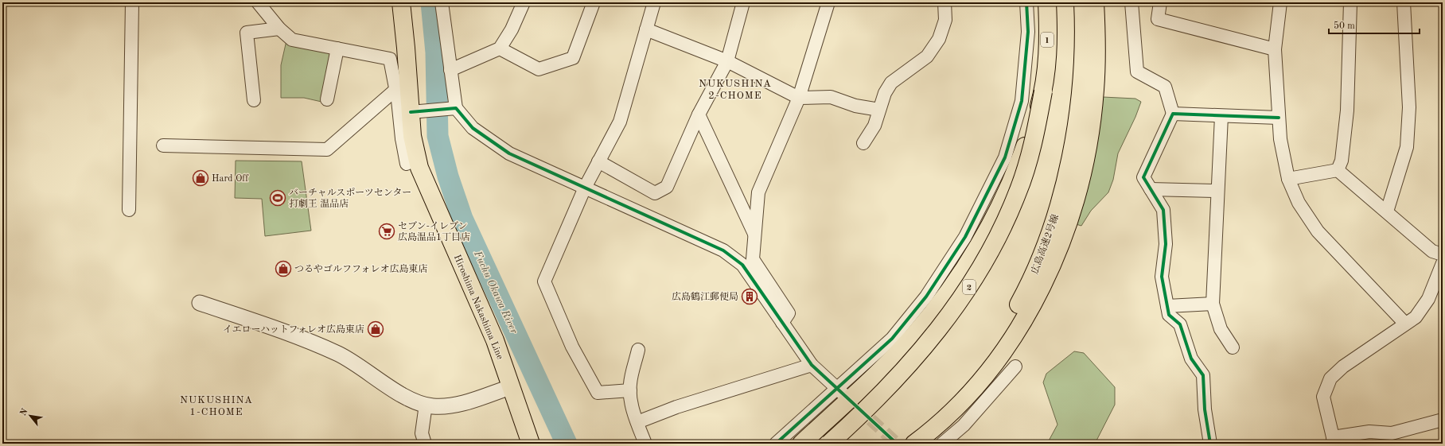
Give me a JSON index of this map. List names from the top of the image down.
{
  "streets": {
    "main road": [
      "1",
      "広島高速2号線",
      "2",
      "Hiroshima Nakashima Line"
    ]
  },
  "crossings": [
    ["1", "2"]
  ],
  "districts": ["NUKUSHINA 2-CHOME", "NUKUSHINA 1-CHOME"],
  "water": ["Fuchu Okawa River"],
  "places": {
    "shop": ["Hard Off", "つるやゴルフフォレオ広島東店", "イエローハットフォレオ広島東店"],
    "sports": ["バーチャルスポーツセンター 打劇王 温品店"],
    "supermarket": ["セブン‐イレブン 広島温品1丁目店"],
    "building": ["広島鶴江郵便局"]
  },
  "scale_bar": "50 m",
  "north": "top left"
}
